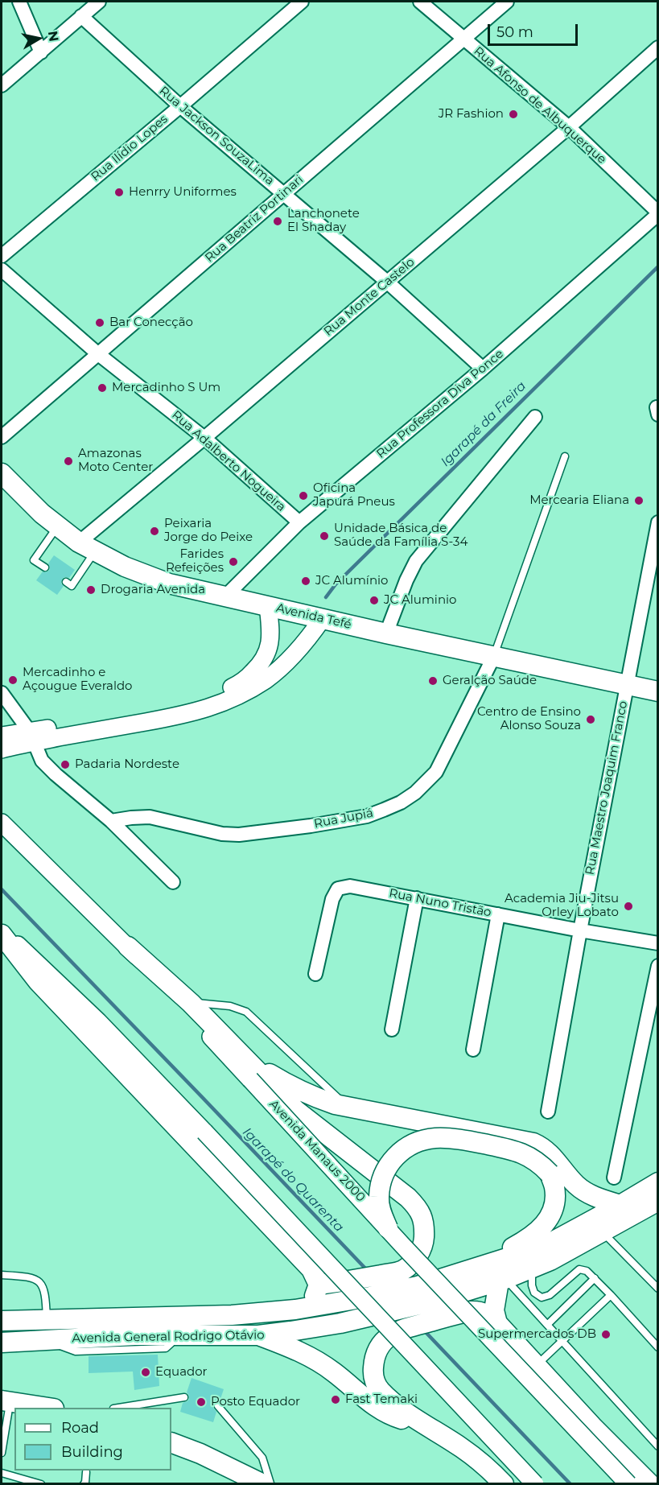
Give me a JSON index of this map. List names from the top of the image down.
{
  "streets": {
    "main road": ["Avenida Tefé", "Avenida General Rodrigo Otávio"],
    "street": [
      "Rua Afonso de Albuquerque",
      "Rua Jackson SouzaLima",
      "Rua Ilídio Lopes",
      "Rua Beatriz Portinari",
      "Rua Monte Castelo",
      "Rua Professora Diva Ponce",
      "Rua Adalberto Nogueira",
      "Rua Maestro Joaquim Franco",
      "Rua Jupiá",
      "Rua Nuno Tristão",
      "Avenida Manaus 2000"
    ]
  },
  "crossings": [
    ["Rua Afonso de Albuquerque", "Rua Beatriz Portinari"],
    ["Rua Afonso de Albuquerque", "Rua Monte Castelo"],
    ["Rua Afonso de Albuquerque", "Rua Professora Diva Ponce"],
    ["Rua Jackson SouzaLima", "Rua Ilídio Lopes"],
    ["Rua Jackson SouzaLima", "Rua Beatriz Portinari"],
    ["Rua Jackson SouzaLima", "Rua Monte Castelo"],
    ["Rua Jackson SouzaLima", "Rua Professora Diva Ponce"],
    ["Rua Beatriz Portinari", "Rua Adalberto Nogueira"],
    ["Rua Monte Castelo", "Rua Adalberto Nogueira"],
    ["Rua Monte Castelo", "Avenida Tefé"],
    ["Rua Professora Diva Ponce", "Rua Adalberto Nogueira"],
    ["Rua Professora Diva Ponce", "Avenida Tefé"],
    ["Avenida Tefé", "Rua Maestro Joaquim Franco"],
    ["Avenida Tefé", "Rua Jupiá"],
    ["Rua Maestro Joaquim Franco", "Rua Nuno Tristão"]
  ],
  "water": ["Igarapé da Freira", "Igarapé do Quarenta"],
  "places": [
    "JR Fashion",
    "Henrry Uniformes",
    "Lanchonete El Shaday",
    "Bar Conecção",
    "Mercadinho S Um",
    "Amazonas Moto Center",
    "Oficina Japurá Pneus",
    "Mercearia Eliana",
    "Peixaria Jorge do Peixe",
    "Unidade Básica de Saúde da Família S-34",
    "Farides Refeições",
    "JC Alumínio",
    "Drogaria Avenida",
    "JC Aluminio",
    "Mercadinho e Açougue Everaldo",
    "Geralção Saúde",
    "Centro de Ensino Alonso Souza",
    "Padaria Nordeste",
    "Academia Jiu-Jitsu Orley Lobato",
    "Supermercados DB",
    "Equador",
    "Fast Temaki",
    "Posto Equador"
  ],
  "legend": ["Road", "Building"],
  "scale_bar": "50 m",
  "north": "right"
}
